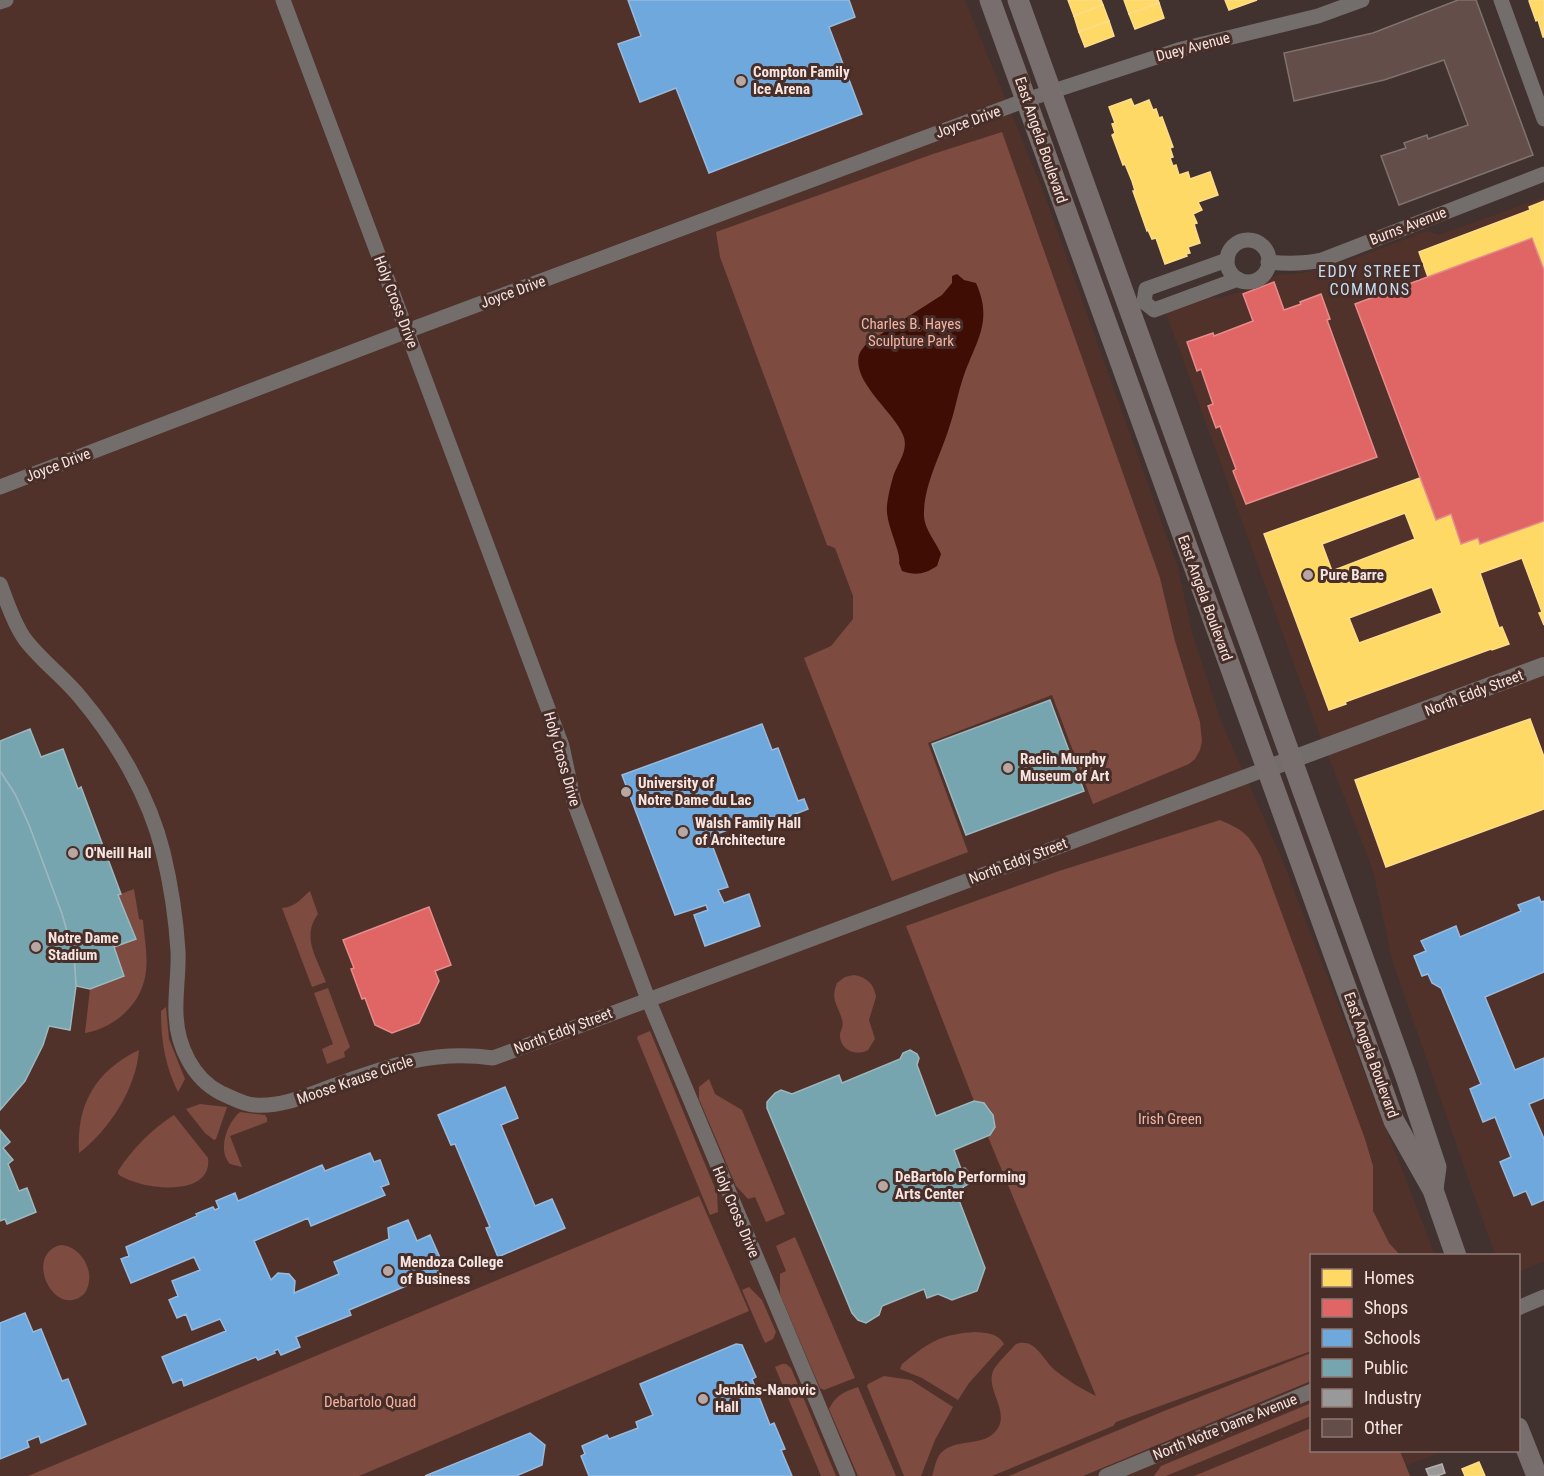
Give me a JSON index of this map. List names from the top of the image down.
{
  "streets": {
    "main road": ["East Angela Boulevard"],
    "street": [
      "Duey Avenue",
      "Joyce Drive",
      "Burns Avenue",
      "Holy Cross Drive",
      "North Eddy Street",
      "Moose Krause Circle",
      "North Notre Dame Avenue"
    ]
  },
  "crossings": [
    ["Duey Avenue", "Joyce Drive"],
    ["Duey Avenue", "East Angela Boulevard"],
    ["Joyce Drive", "East Angela Boulevard"],
    ["Joyce Drive", "Holy Cross Drive"],
    ["East Angela Boulevard", "North Eddy Street"],
    ["Holy Cross Drive", "North Eddy Street"],
    ["North Eddy Street", "Moose Krause Circle"]
  ],
  "districts": ["EDDY STREET COMMONS"],
  "parks": ["Charles B. Hayes Sculpture Park", "Irish Green", "Debartolo Quad"],
  "places": [
    "Compton Family Ice Arena",
    "Pure Barre",
    "Raclin Murphy Museum of Art",
    "University of Notre Dame du Lac",
    "Walsh Family Hall of Architecture",
    "O'Neill Hall",
    "Notre Dame Stadium",
    "DeBartolo Performing Arts Center",
    "Mendoza College of Business",
    "Jenkins-Nanovic Hall"
  ],
  "legend": [
    "Homes",
    "Shops",
    "Schools",
    "Public",
    "Industry",
    "Other"
  ]
}
